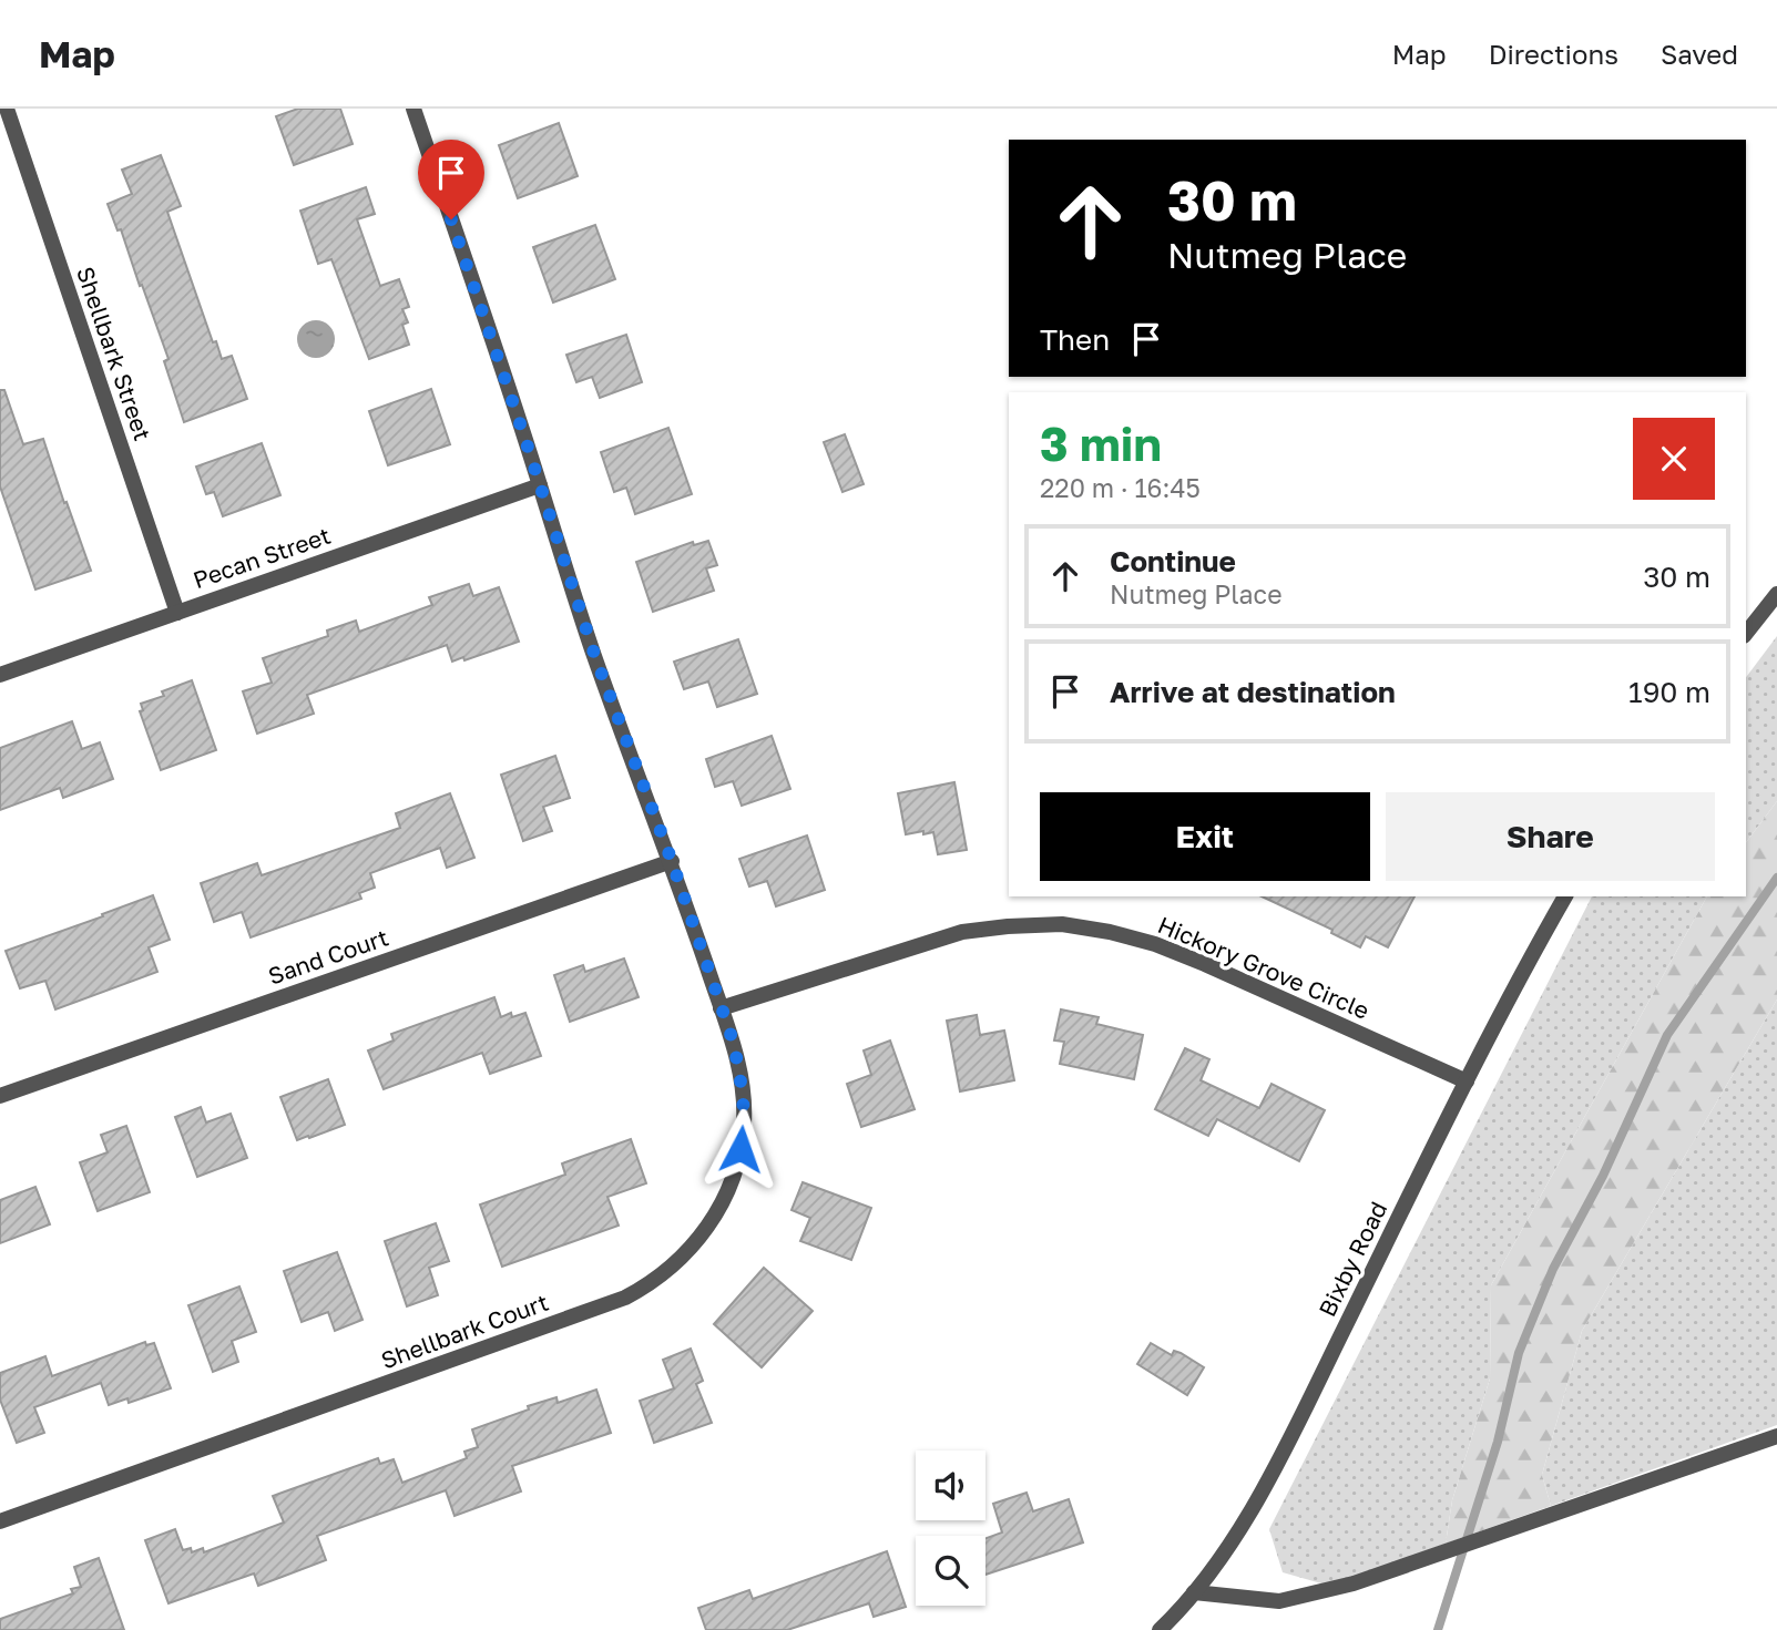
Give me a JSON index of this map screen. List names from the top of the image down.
{
  "streets": {
    "street": [
      "Shellbark Street",
      "Pecan Street",
      "Sand Court",
      "Hickory Grove Circle",
      "Bixby Road",
      "Shellbark Court"
    ]
  },
  "crossings": [
    ["Shellbark Street", "Pecan Street"],
    ["Pecan Street", "Shellbark Court"],
    ["Sand Court", "Shellbark Court"],
    ["Hickory Grove Circle", "Bixby Road"],
    ["Hickory Grove Circle", "Shellbark Court"]
  ],
  "page": {
    "header": "Map",
    "nav": ["Map", "Directions", "Saved"],
    "turn": ["30 m", "Nutmeg Place"],
    "then": "Then",
    "heading": ["3 min", "220 m · 16:45"],
    "list": [
      {
        "name": "Continue",
        "note": "Nutmeg Place",
        "value": "30 m"
      },
      {
        "name": "Arrive at destination",
        "value": "190 m"
      }
    ],
    "buttons": ["Exit", "Share"]
  }
}
